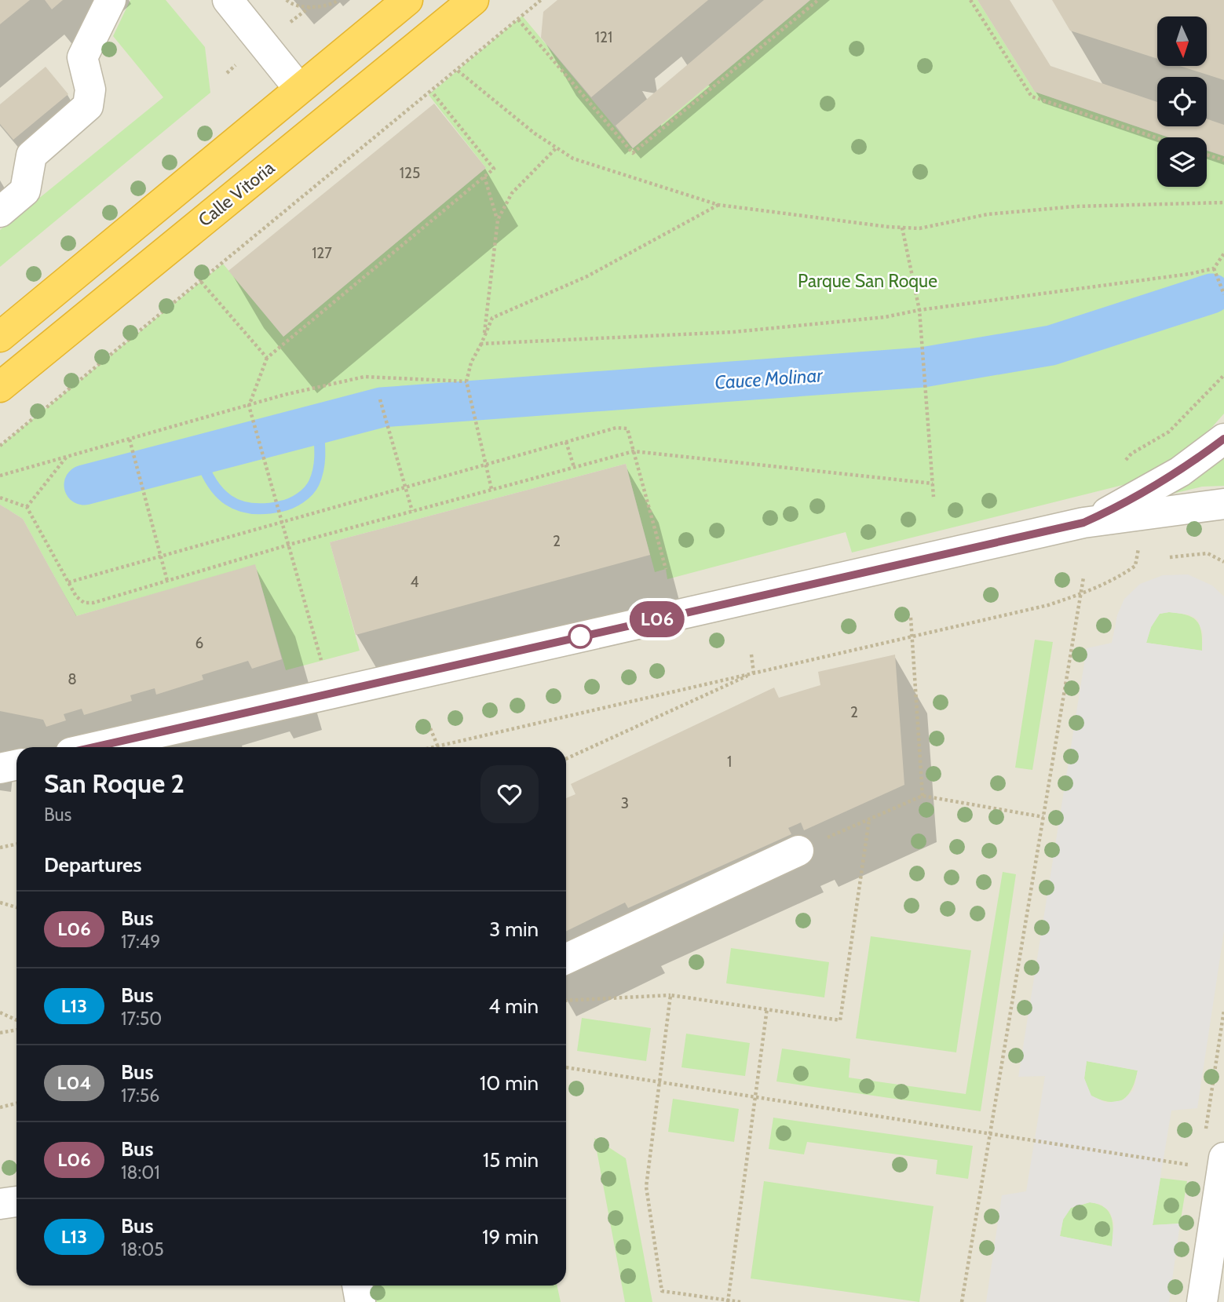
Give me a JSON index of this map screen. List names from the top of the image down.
{
  "streets": {
    "highway": ["Calle Vitoria"]
  },
  "water": ["Cauce Molinar"],
  "parks": ["Parque San Roque"],
  "lines": ["bus line L06"],
  "house_numbers": [
    "121",
    "125",
    "127",
    "2",
    "4",
    "6",
    "8",
    "2",
    "1",
    "3"
  ],
  "north": "bottom",
  "page": {
    "on_map": "L06",
    "heading": [
      ["San Roque 2", "Bus"],
      "Departures"
    ],
    "list": [
      {
        "mark": "L06",
        "name": "Bus",
        "note": "17:49",
        "value": "3 min"
      },
      {
        "mark": "L13",
        "name": "Bus",
        "note": "17:50",
        "value": "4 min"
      },
      {
        "mark": "L04",
        "name": "Bus",
        "note": "17:56",
        "value": "10 min"
      },
      {
        "mark": "L06",
        "name": "Bus",
        "note": "18:01",
        "value": "15 min"
      },
      {
        "mark": "L13",
        "name": "Bus",
        "note": "18:05",
        "value": "19 min"
      }
    ]
  }
}
